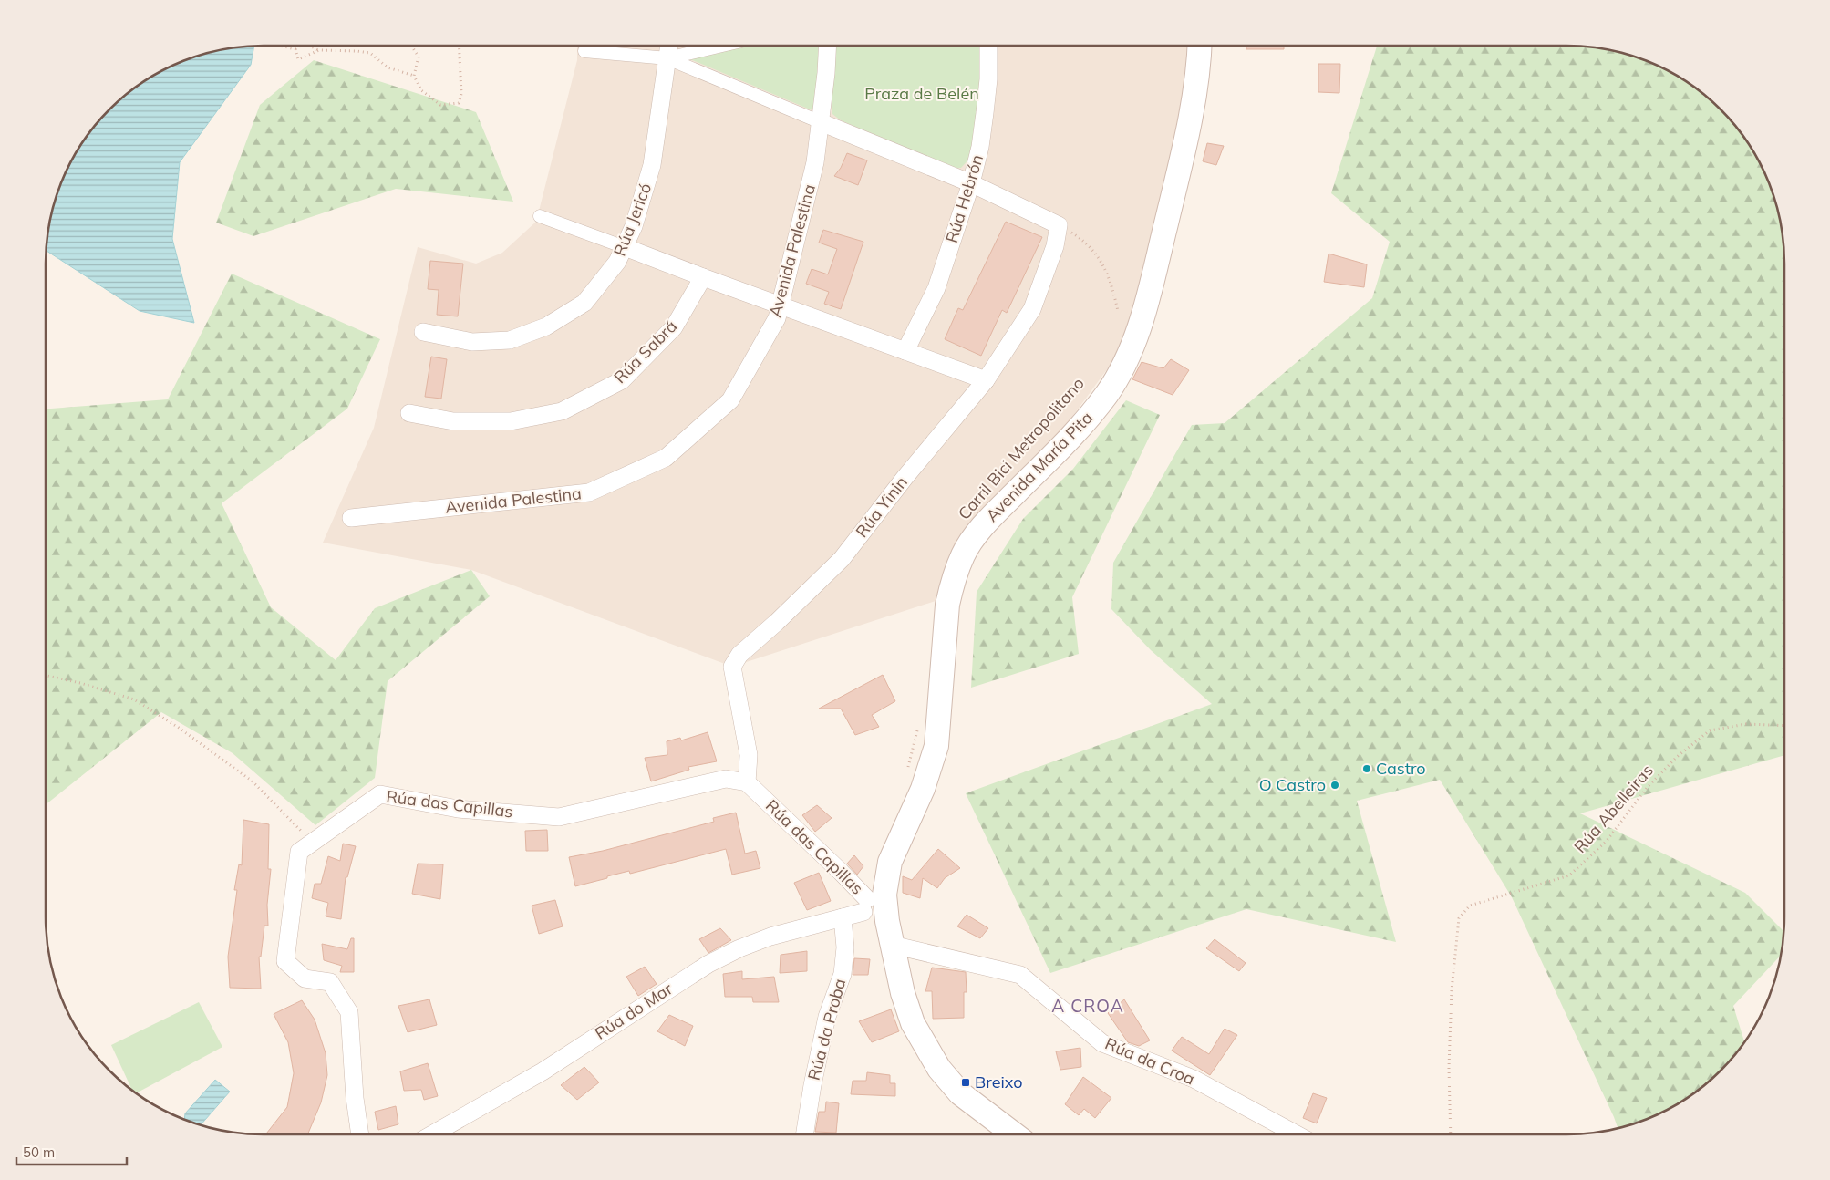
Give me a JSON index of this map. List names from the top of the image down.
{
  "streets": {
    "main road": ["Avenida María Pita"],
    "street": [
      "Rúa Hebrón",
      "Rúa Jericó",
      "Avenida Palestina",
      "Rúa Sabrá",
      "Rúa Yinin",
      "Rúa das Capillas",
      "Rúa do Mar",
      "Rúa da Proba",
      "Rúa da Croa"
    ],
    "path": ["Rúa Abelleiras"]
  },
  "crossings": [
    ["Avenida María Pita", "Rúa das Capillas"],
    ["Avenida María Pita", "Rúa do Mar"],
    ["Avenida María Pita", "Rúa da Croa"],
    ["Rúa Yinin", "Rúa das Capillas"],
    ["Rúa das Capillas", "Rúa do Mar"],
    ["Rúa do Mar", "Rúa da Proba"]
  ],
  "districts": ["A CROA"],
  "parks": ["Praza de Belén"],
  "places": {
    "other": ["Castro", "O Castro"],
    "transit": ["Breixo"]
  },
  "scale_bar": "50 m"
}
